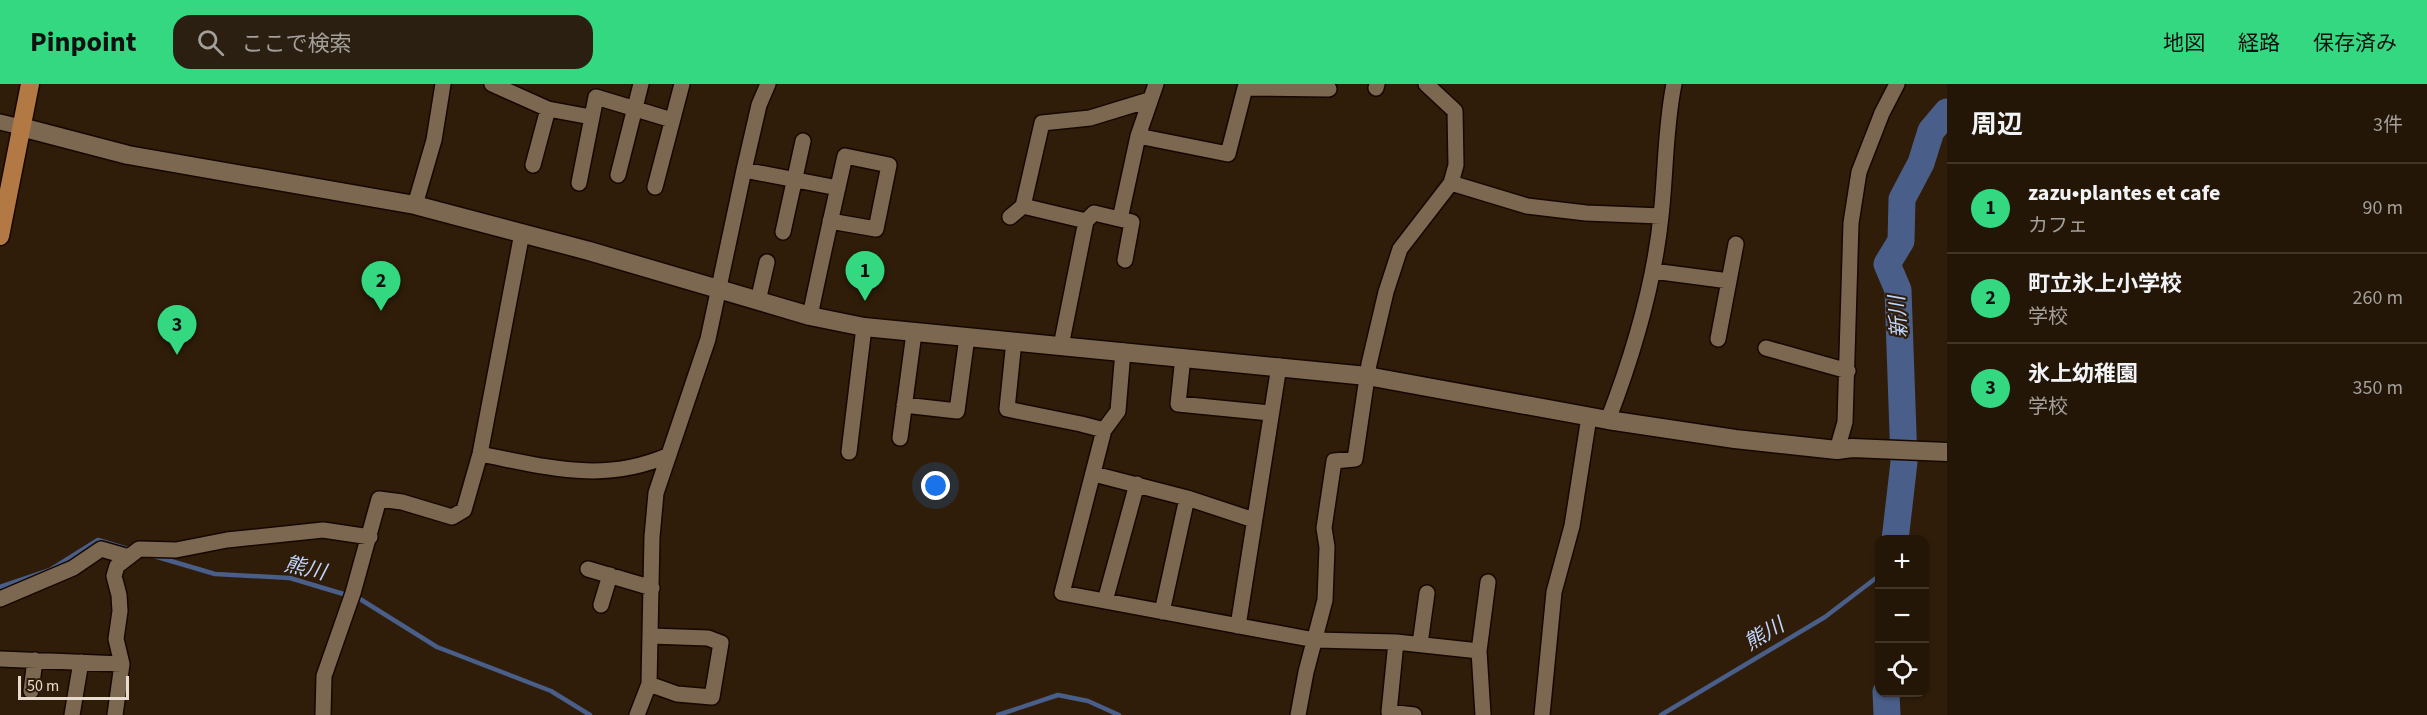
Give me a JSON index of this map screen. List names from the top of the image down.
{
  "water": ["新川", "熊川"],
  "scale_bar": "50 m",
  "page": {
    "header": "Pinpoint",
    "search": "ここで検索",
    "nav": ["地図", "経路", "保存済み"],
    "heading": ["周辺", "3件"],
    "list": [
      {
        "mark": "1",
        "name": "zazu•plantes et cafe",
        "note": "カフェ",
        "value": "90 m"
      },
      {
        "mark": "2",
        "name": "町立氷上小学校",
        "note": "学校",
        "value": "260 m"
      },
      {
        "mark": "3",
        "name": "氷上幼稚園",
        "note": "学校",
        "value": "350 m"
      }
    ],
    "pins": ["1", "2", "3"],
    "map_buttons": ["+", "−"],
    "scale": "50 m"
  }
}
